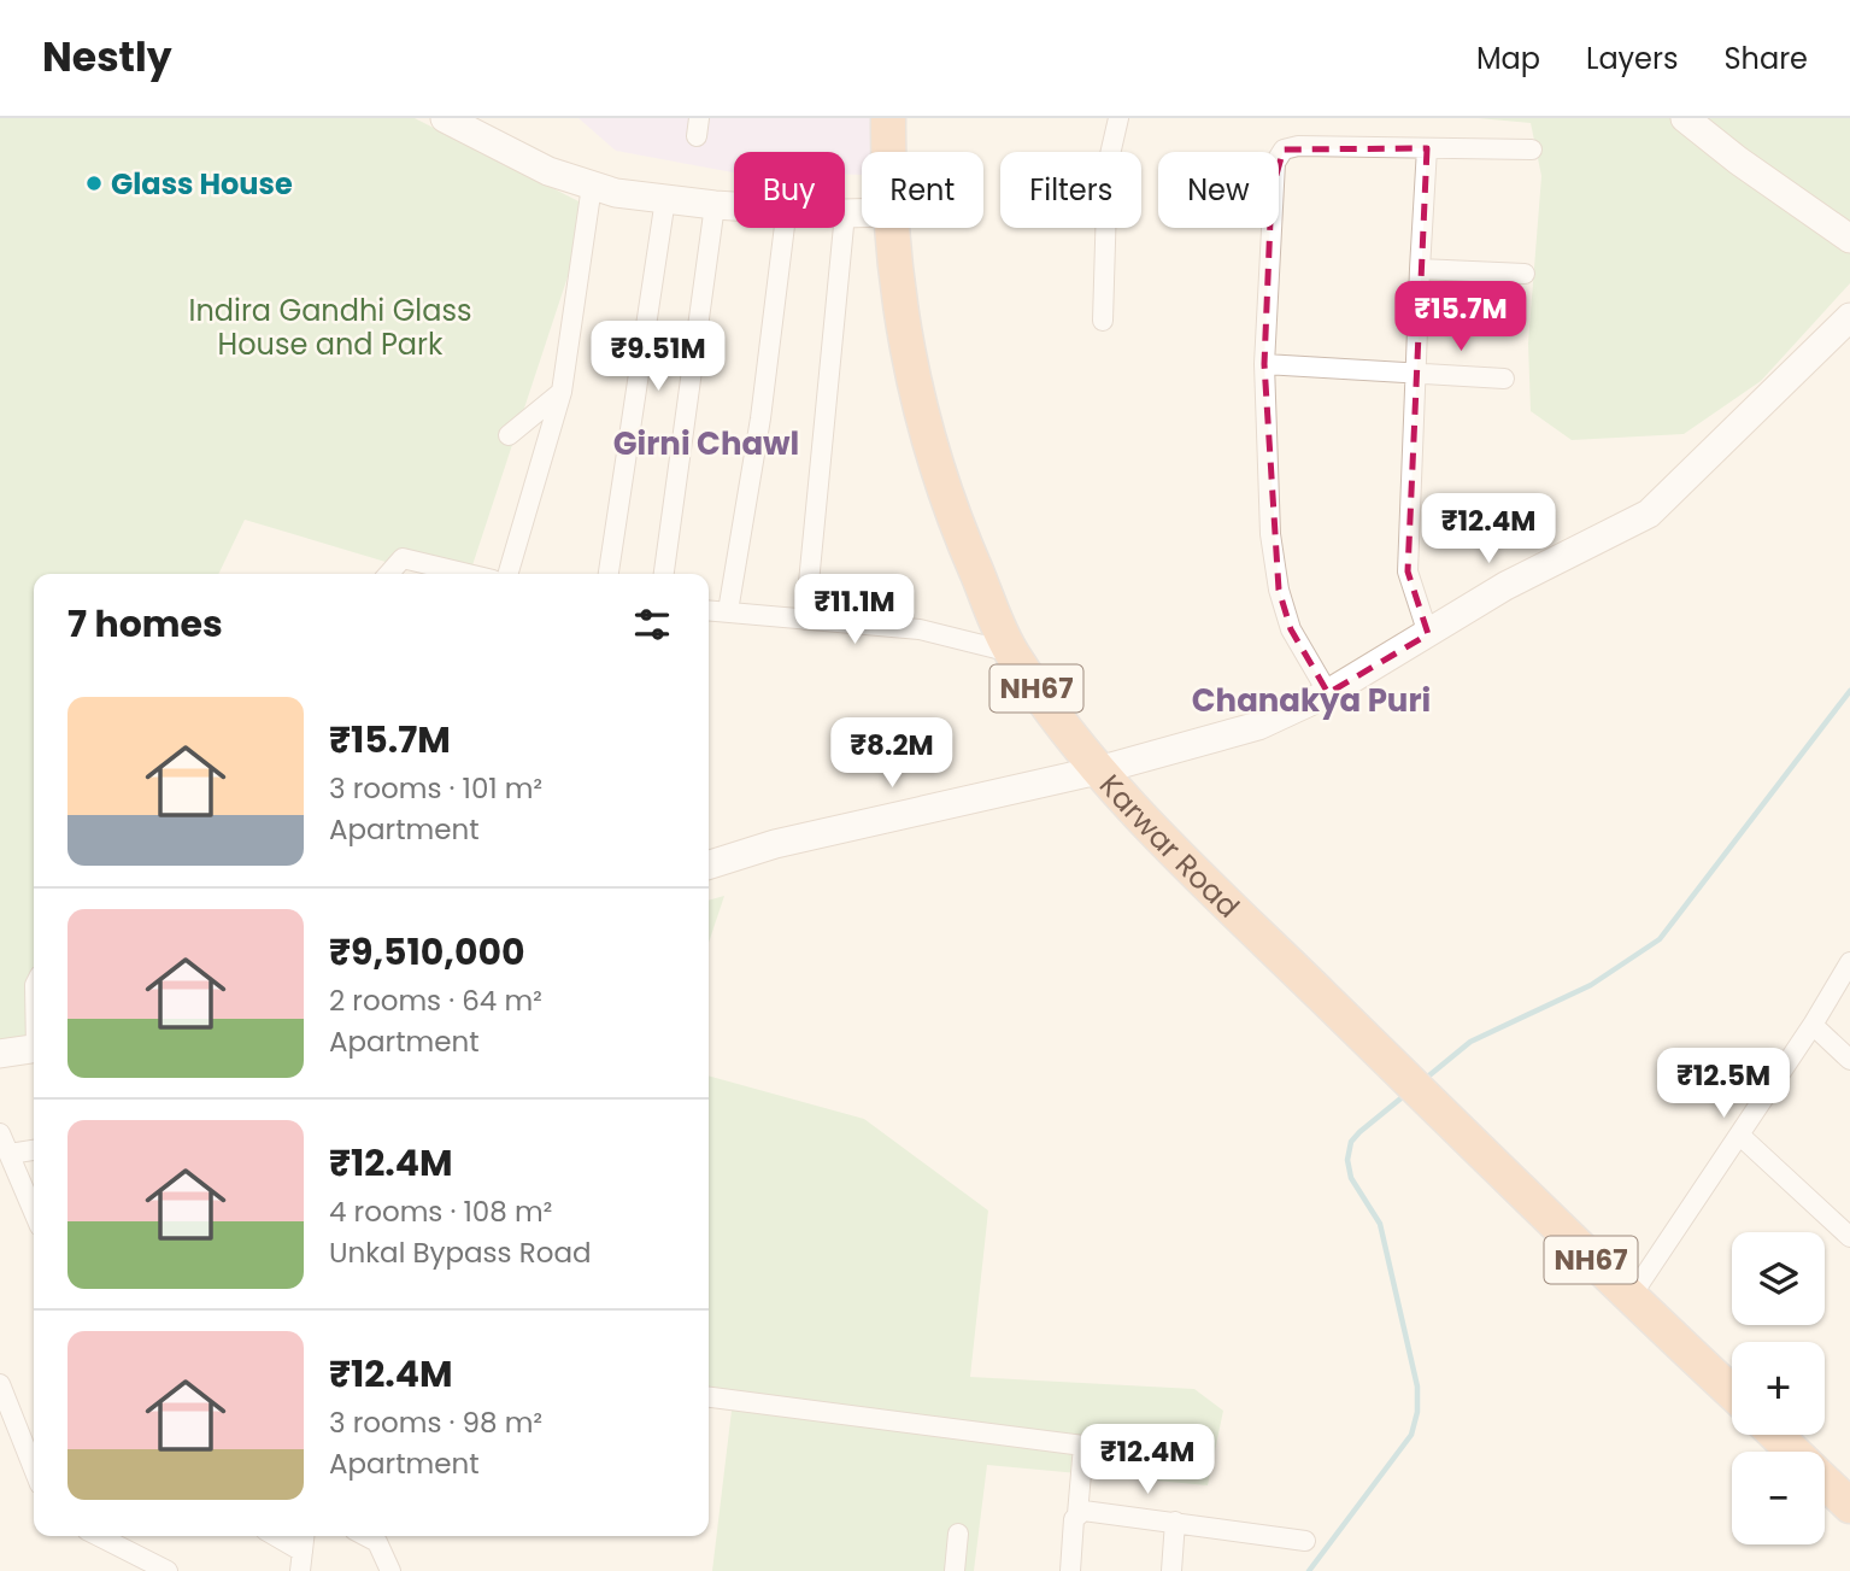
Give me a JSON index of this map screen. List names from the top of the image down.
{
  "streets": {
    "highway": ["NH67", "Karwar Road"]
  },
  "districts": ["Girni Chawl", "Chanakya Puri"],
  "parks": ["Indira Gandhi Glass House and Park"],
  "places": ["Glass House"],
  "page": {
    "header": "Nestly",
    "nav": ["Map", "Layers", "Share"],
    "chip": [
      "Buy",
      "Rent",
      "Filters",
      "New"
    ],
    "price": [
      "₹15.7M",
      "₹9.51M",
      "₹12.4M",
      "₹11.1M",
      "₹8.2M",
      "₹12.5M",
      "₹12.4M"
    ],
    "heading": "7 homes",
    "list": [
      {
        "name": "₹15.7M",
        "note": "3 rooms · 101 m² · Apartment"
      },
      {
        "name": "₹9,510,000",
        "note": "2 rooms · 64 m² · Apartment"
      },
      {
        "name": "₹12.4M",
        "note": "4 rooms · 108 m² · Unkal Bypass Road"
      },
      {
        "name": "₹12.4M",
        "note": "3 rooms · 98 m² · Apartment"
      }
    ],
    "map_buttons": ["+", "−"]
  }
}
